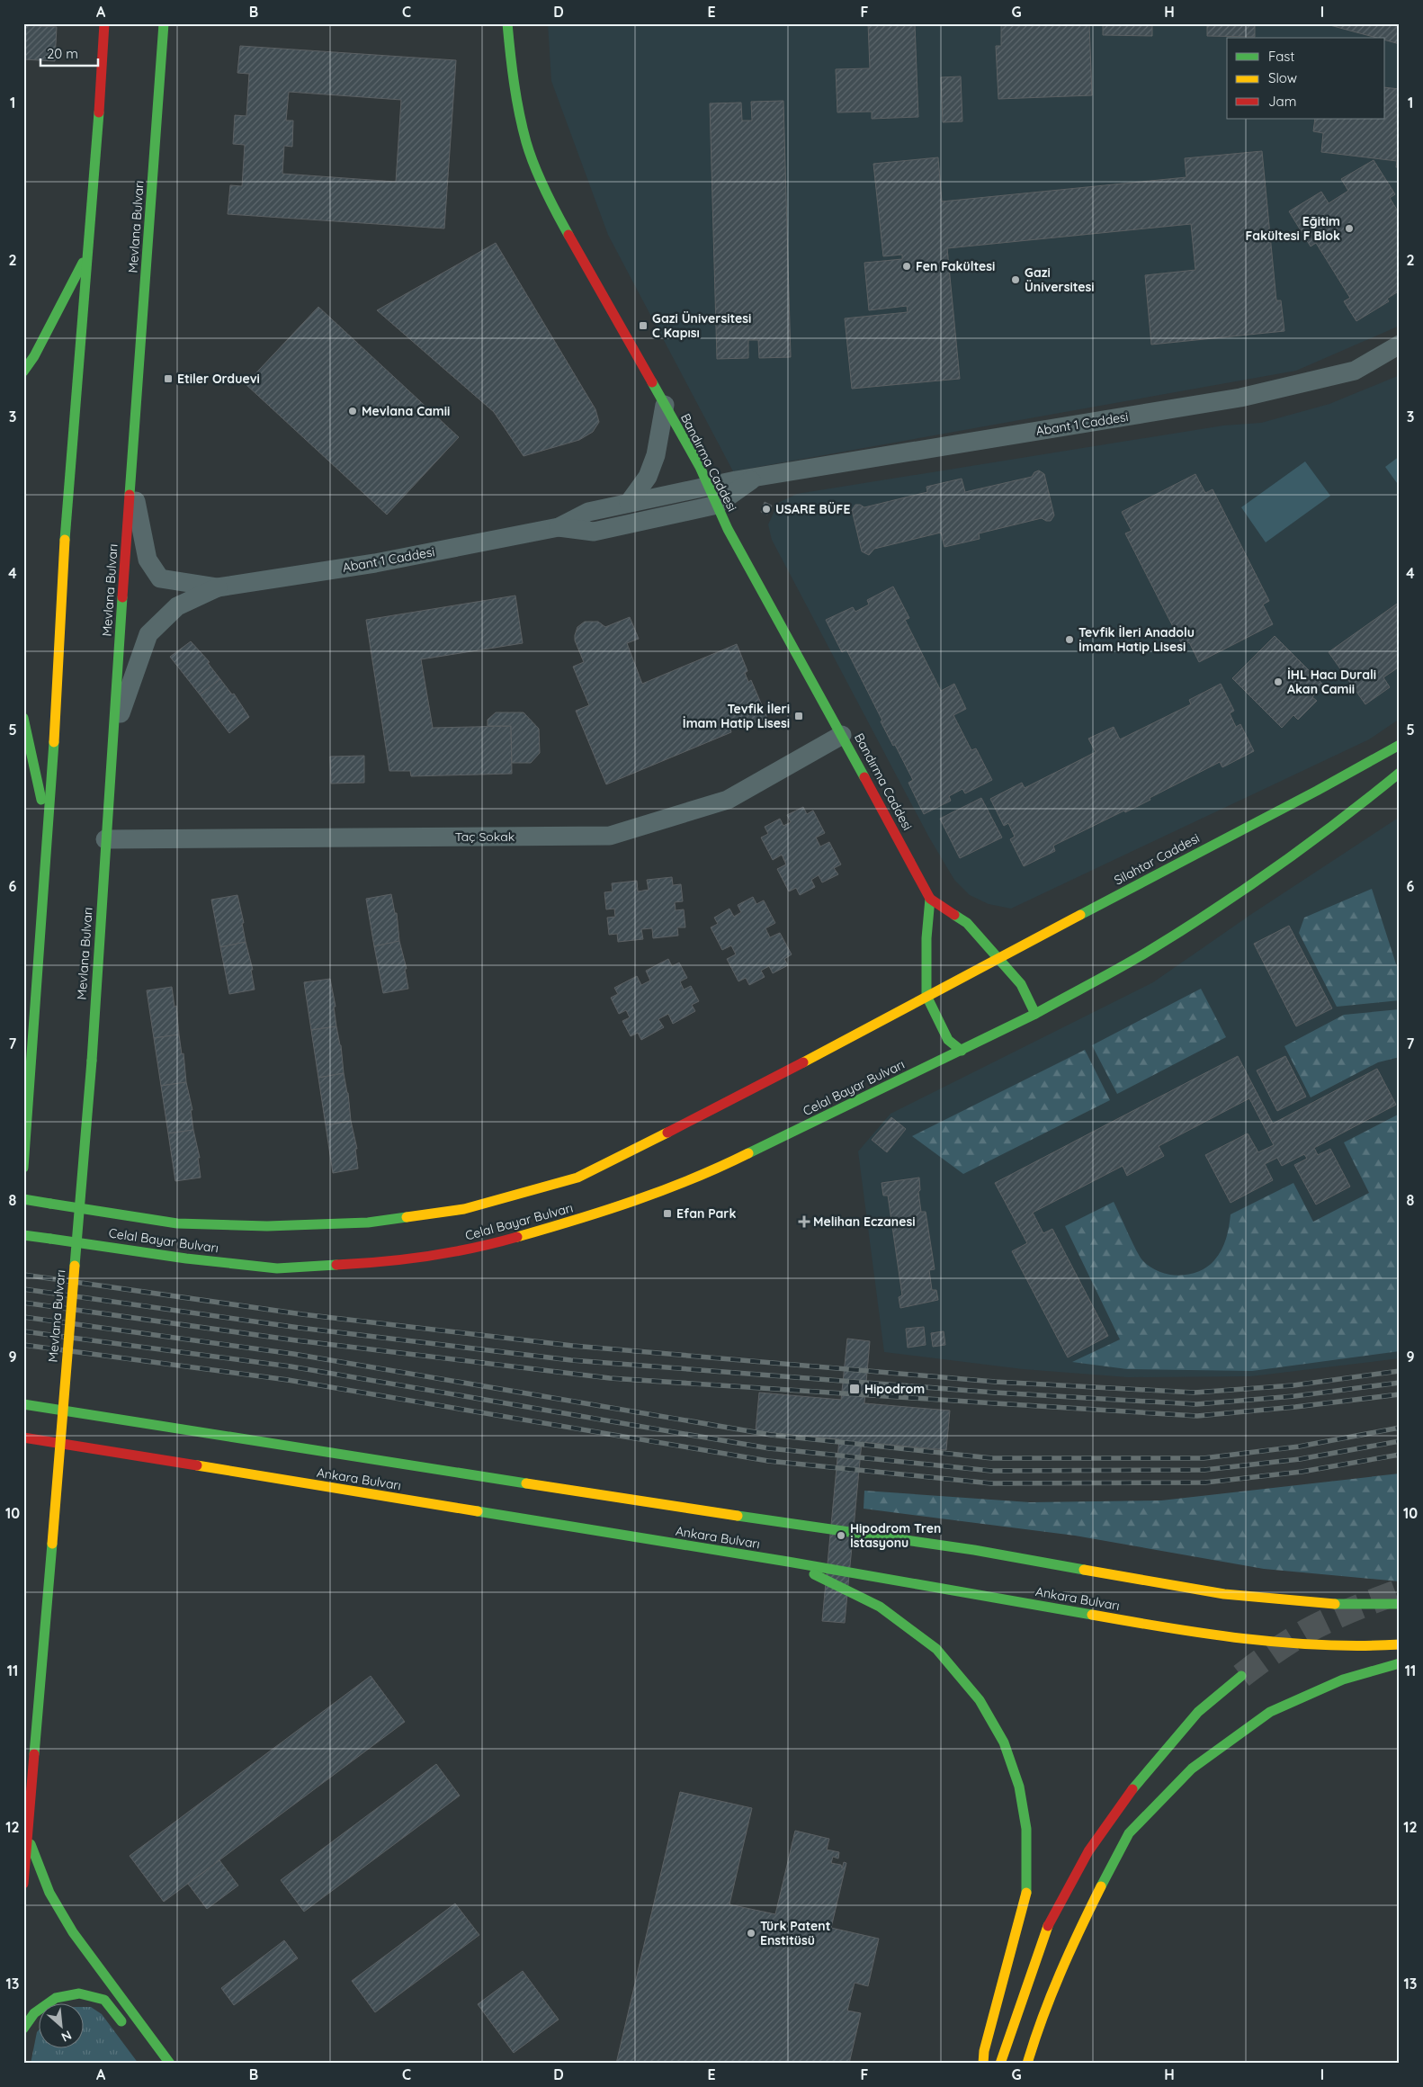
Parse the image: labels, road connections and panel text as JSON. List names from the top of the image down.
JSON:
{
  "streets": {
    "main road": [
      "Mevlana Bulvarı",
      "Bandırma Caddesi",
      "Silahtar Caddesi",
      "Celal Bayar Bulvarı",
      "Ankara Bulvarı"
    ],
    "street": ["Abant 1 Caddesi", "Taç Sokak"]
  },
  "crossings": [
    ["Mevlana Bulvarı", "Abant 1 Caddesi"],
    ["Mevlana Bulvarı", "Taç Sokak"],
    ["Abant 1 Caddesi", "Bandırma Caddesi"],
    ["Bandırma Caddesi", "Taç Sokak"],
    ["Bandırma Caddesi", "Silahtar Caddesi"],
    ["Silahtar Caddesi", "Celal Bayar Bulvarı"]
  ],
  "places": {
    "other": [
      "Eğitim Fakültesi F Blok",
      "Fen Fakültesi",
      "Gazi Üniversitesi",
      "Mevlana Camii",
      "USARE BÜFE",
      "Tevfik İleri Anadolu İmam Hatip Lisesi",
      "İHL Hacı Durali Akan Camii",
      "Hipodrom Tren İstasyonu",
      "Türk Patent Enstitüsü"
    ],
    "transit": [
      "Gazi Üniversitesi C Kapısı",
      "Etiler Orduevi",
      "Tevfik İleri İmam Hatip Lisesi",
      "Efan Park",
      "Hipodrom"
    ],
    "health": ["Melihan Eczanesi"]
  },
  "legend": ["Fast", "Slow", "Jam"],
  "scale_bar": "20 m",
  "north": "bottom right",
  "grid": {
    "columns": [
      "A",
      "B",
      "C",
      "D",
      "E",
      "F",
      "G",
      "H",
      "I"
    ],
    "rows": [
      "1",
      "2",
      "3",
      "4",
      "5",
      "6",
      "7",
      "8",
      "9",
      "10",
      "11",
      "12",
      "13"
    ]
  }
}
